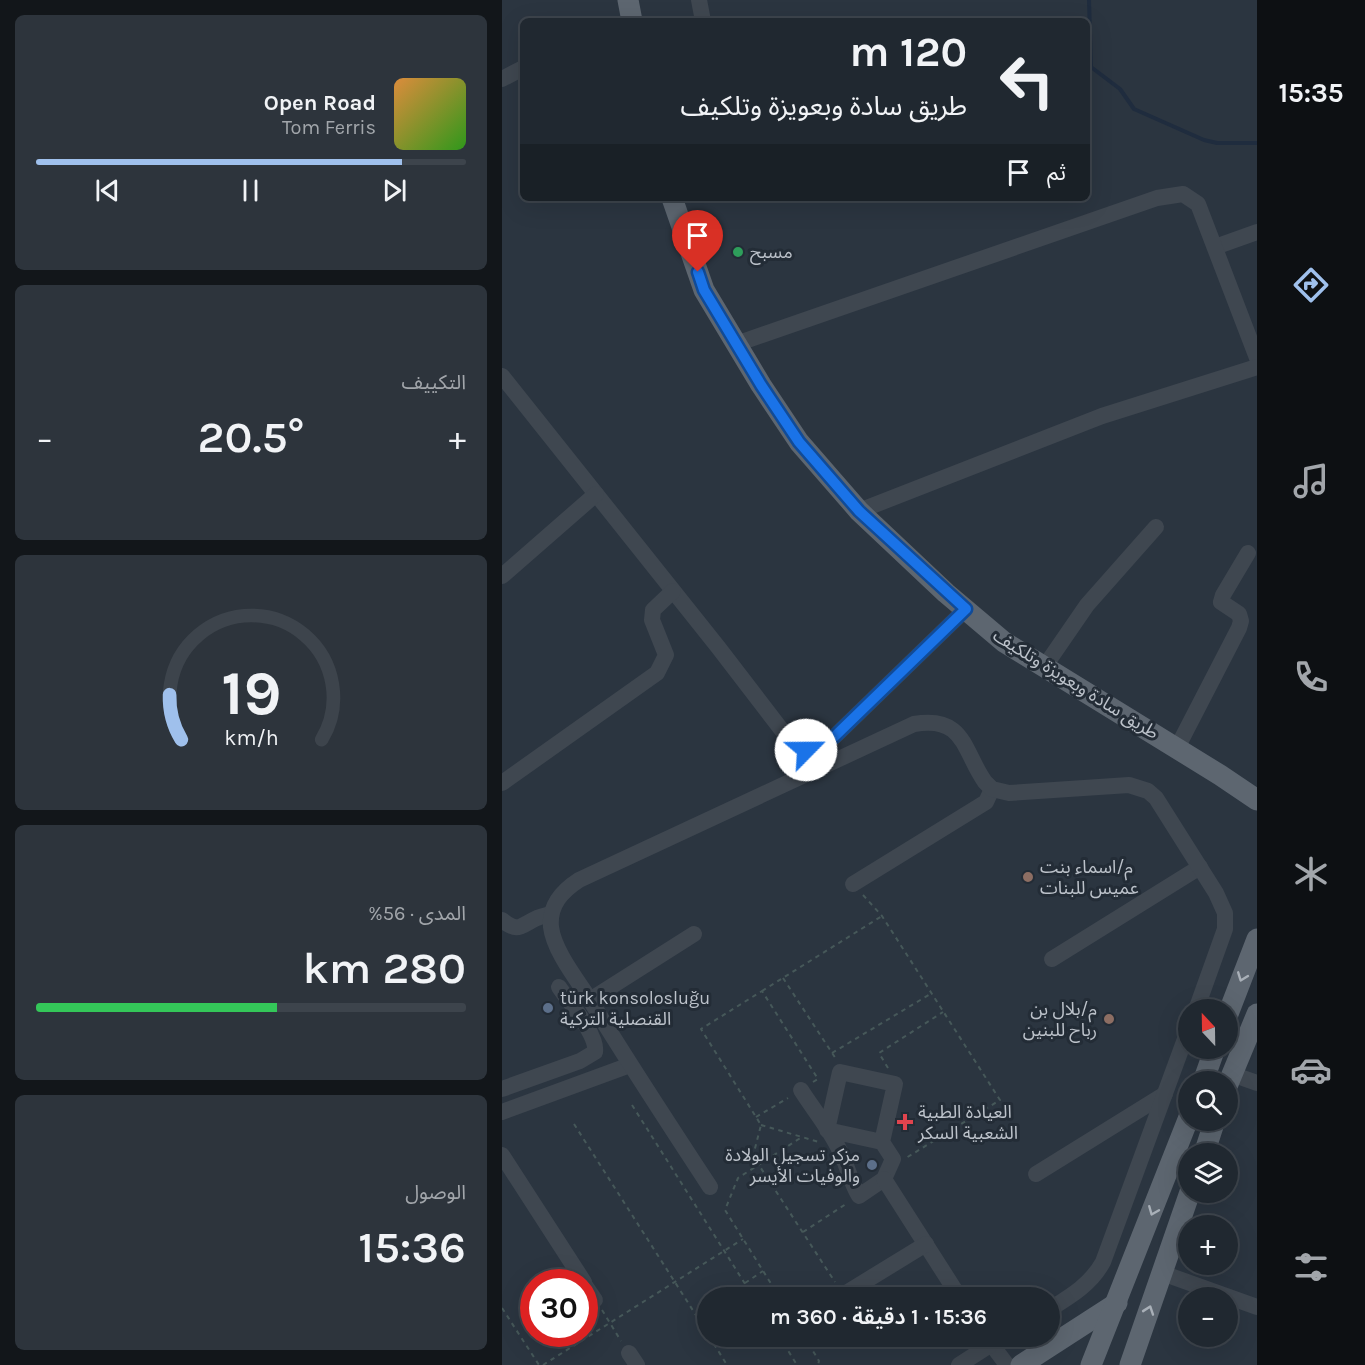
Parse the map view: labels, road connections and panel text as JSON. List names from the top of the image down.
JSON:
{
  "streets": {
    "main road": ["طريق سادة وبعويزة وتلكيف"]
  },
  "places": {
    "other": [
      "مسبح",
      "م/اسماء بنت عميس للبنات",
      "türk konsolosluğu القنصلية التركية",
      "م/بلال بن رباح للبنين",
      "مزكر تسجيل الولادة والوفيات الأيسر"
    ],
    "health": ["العيادة الطبية الشعبية السكر"]
  },
  "north": "top",
  "page": {
    "tabs": "15:35",
    "turn": ["120 m", "طريق سادة وبعويزة وتلكيف"],
    "song": ["Open Road", "Tom Ferris"],
    "then": "ثم",
    "tile": [
      "التكييف",
      ["المدى · 56%", "280 km"],
      ["الوصول", "15:36"]
    ],
    "heat": ["−", "20.5°", "+"],
    "map_buttons": ["+", "−"],
    "limit": "30",
    "trip": "15:36 · 1 دقيقة · 360 m",
    "gauge": ["19", "km/h"]
  }
}
